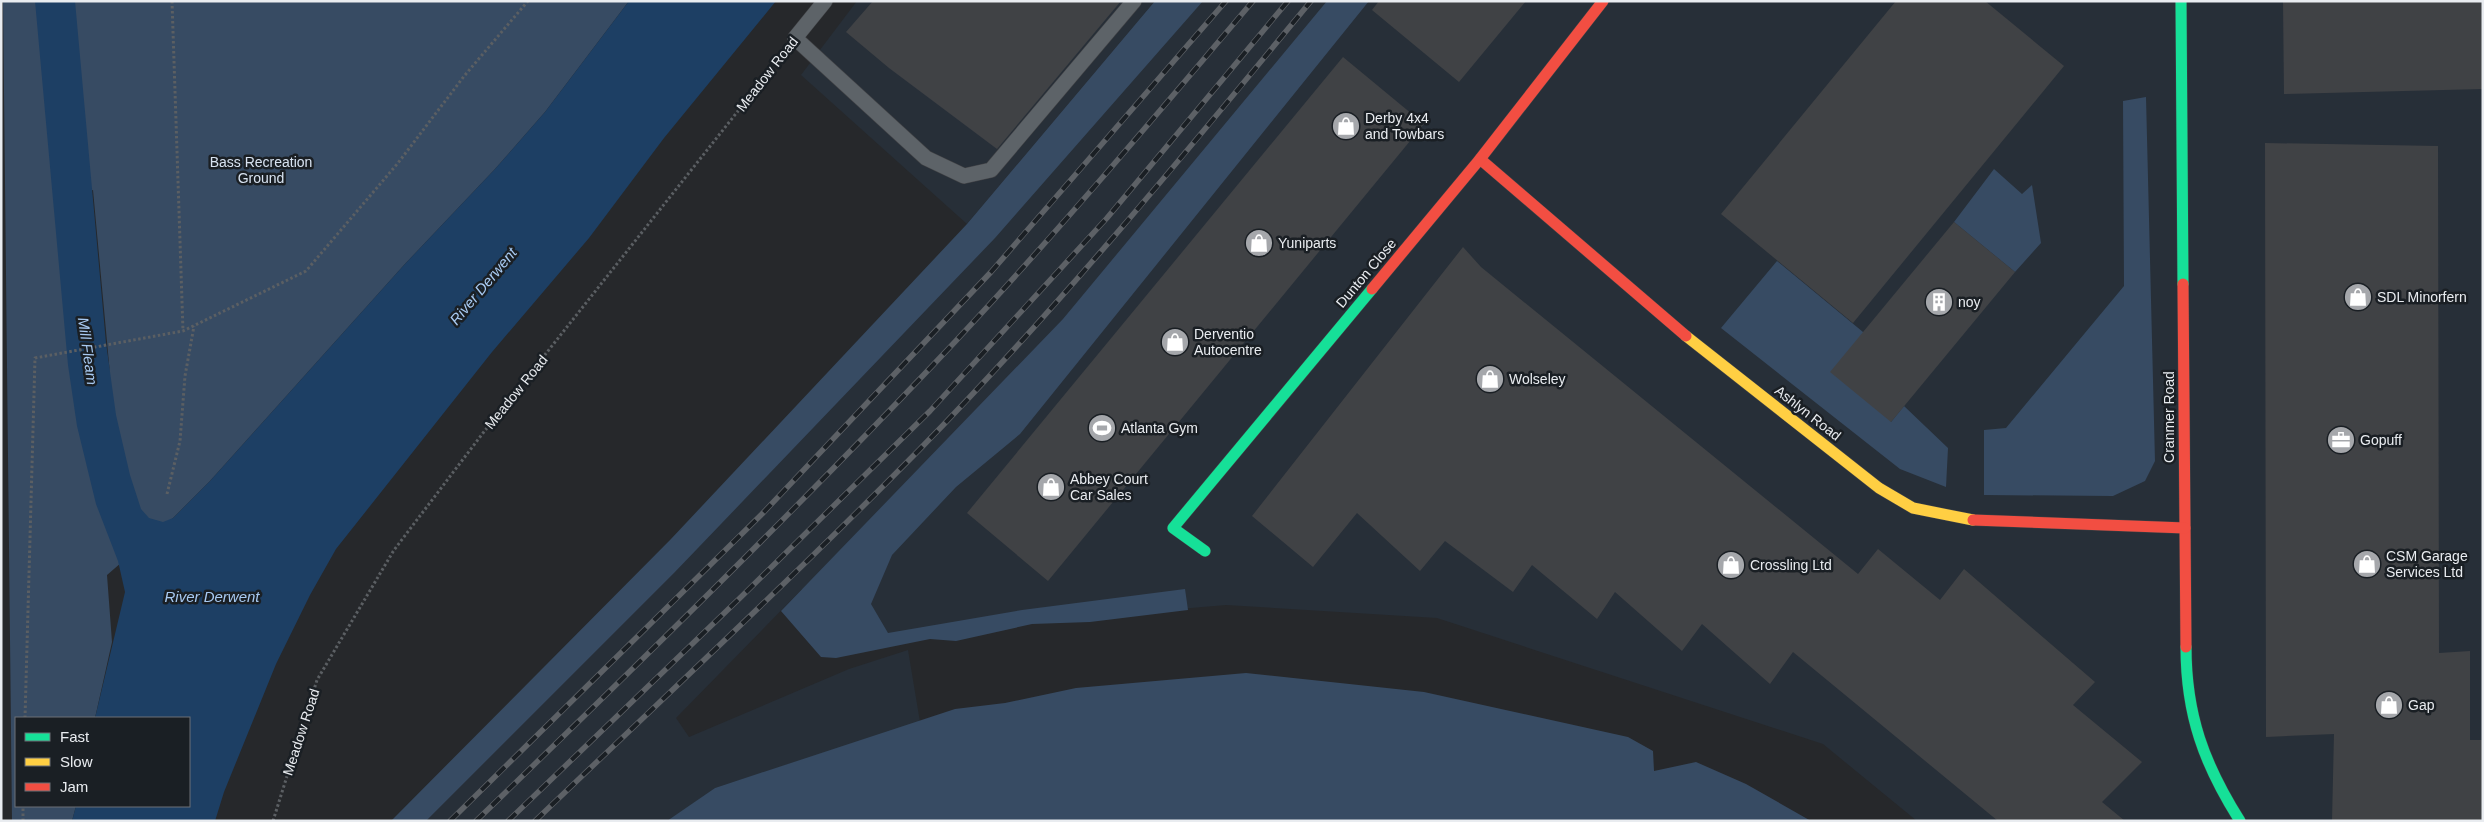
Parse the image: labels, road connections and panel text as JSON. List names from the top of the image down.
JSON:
{
  "streets": {
    "street": ["Dunton Close", "Ashlyn Road", "Cranmer Road"],
    "lane": ["Meadow Road"]
  },
  "crossings": [
    ["Dunton Close", "Ashlyn Road"],
    ["Ashlyn Road", "Cranmer Road"]
  ],
  "water": ["River Derwent", "Mill Fleam"],
  "parks": ["Bass Recreation Ground"],
  "places": {
    "shop": [
      "Derby 4x4 and Towbars",
      "Yuniparts",
      "SDL Minorfern",
      "Derventio Autocentre",
      "Wolseley",
      "Abbey Court Car Sales",
      "CSM Garage Services Ltd",
      "Crossling Ltd",
      "Gap"
    ],
    "building": ["noy"],
    "sports": ["Atlanta Gym"],
    "office": ["Gopuff"]
  },
  "legend": ["Fast", "Slow", "Jam"]
}
